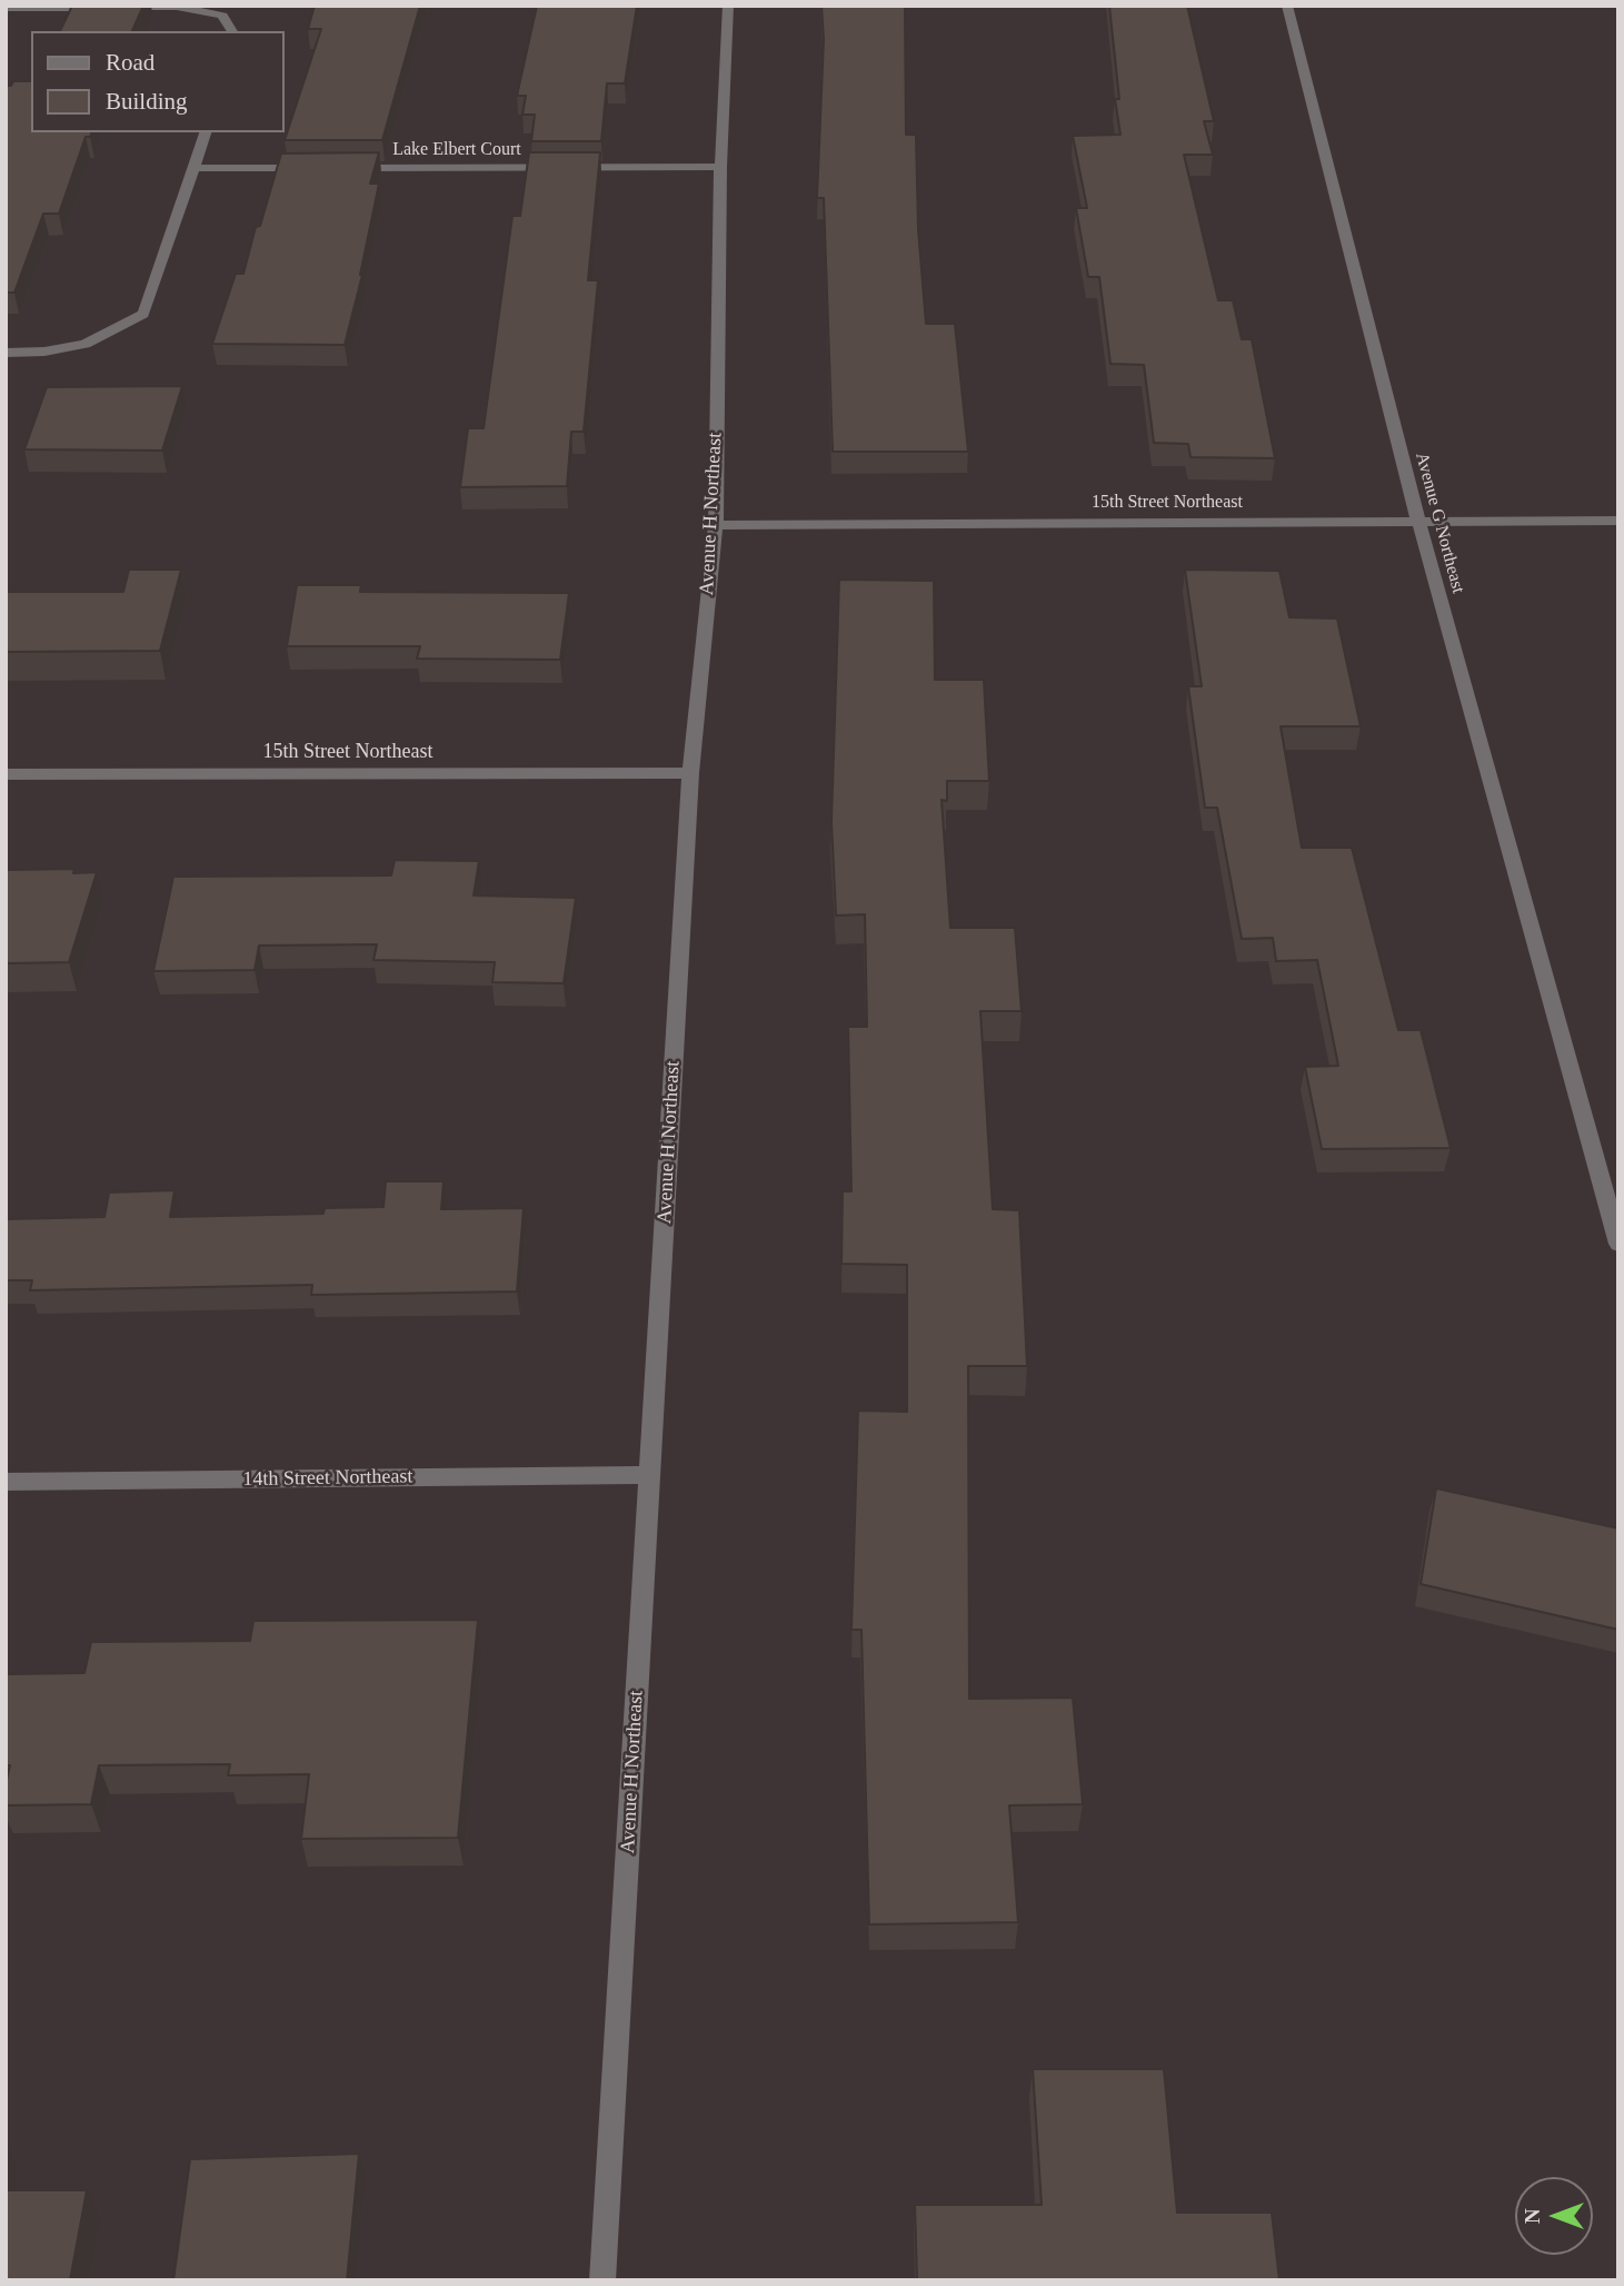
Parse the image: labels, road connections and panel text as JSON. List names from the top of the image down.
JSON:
{
  "streets": {
    "street": [
      "Lake Elbert Court",
      "15th Street Northeast",
      "Avenue H Northeast",
      "Avenue G Northeast",
      "14th Street Northeast"
    ]
  },
  "crossings": [
    ["Lake Elbert Court", "Avenue H Northeast"],
    ["15th Street Northeast", "Avenue H Northeast"],
    ["15th Street Northeast", "Avenue G Northeast"],
    ["Avenue H Northeast", "14th Street Northeast"]
  ],
  "legend": ["Road", "Building"],
  "north": "left"
}
